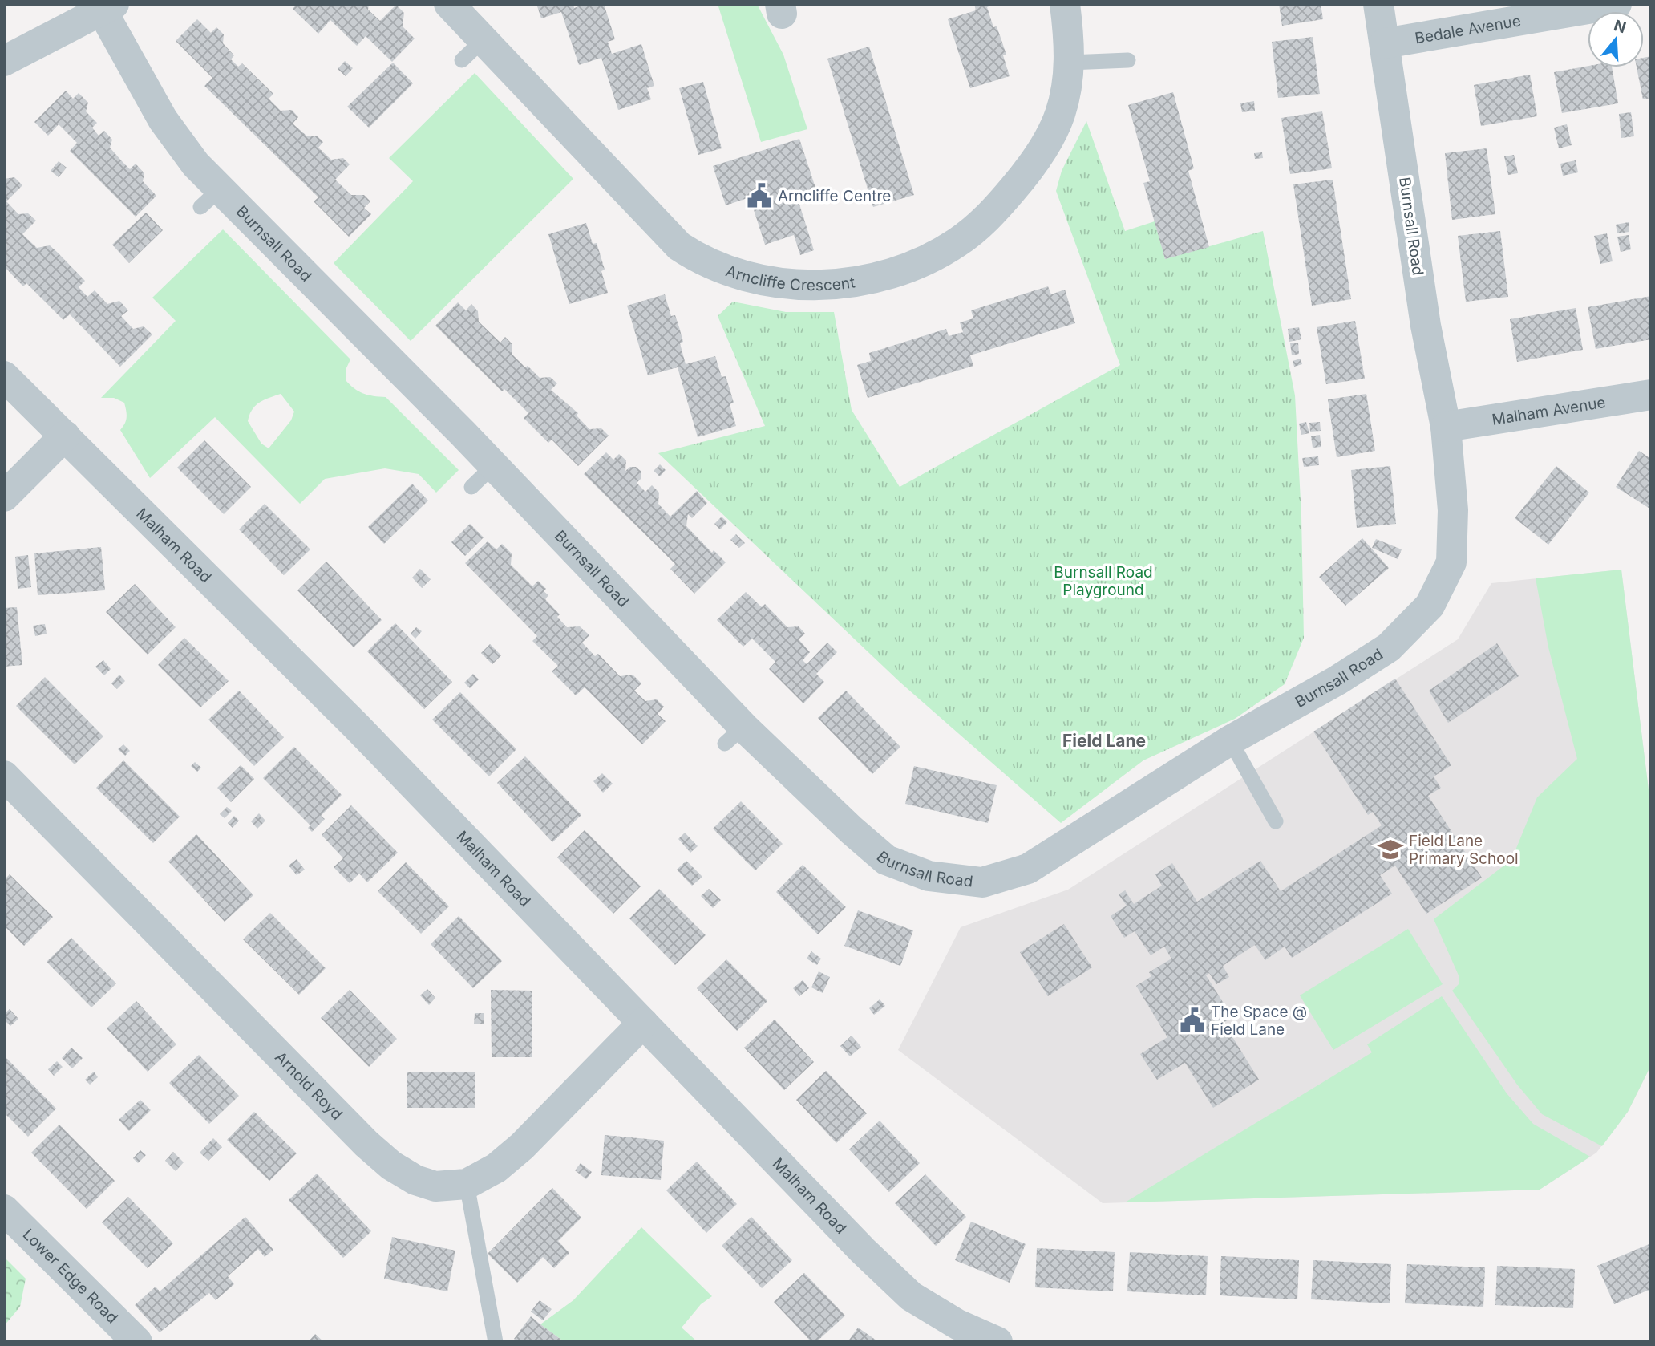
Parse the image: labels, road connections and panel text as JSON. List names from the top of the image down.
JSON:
{
  "streets": {
    "street": [
      "Bedale Avenue",
      "Burnsall Road",
      "Arncliffe Crescent",
      "Malham Avenue",
      "Malham Road",
      "Arnold Royd",
      "Lower Edge Road"
    ]
  },
  "crossings": [
    ["Bedale Avenue", "Burnsall Road"],
    ["Burnsall Road", "Malham Avenue"],
    ["Malham Road", "Arnold Royd"]
  ],
  "districts": ["Field Lane"],
  "parks": ["Burnsall Road Playground"],
  "places": {
    "public building": ["Arncliffe Centre", "The Space @ Field Lane"],
    "school or university": ["Field Lane Primary School"]
  },
  "north": "top"
}
